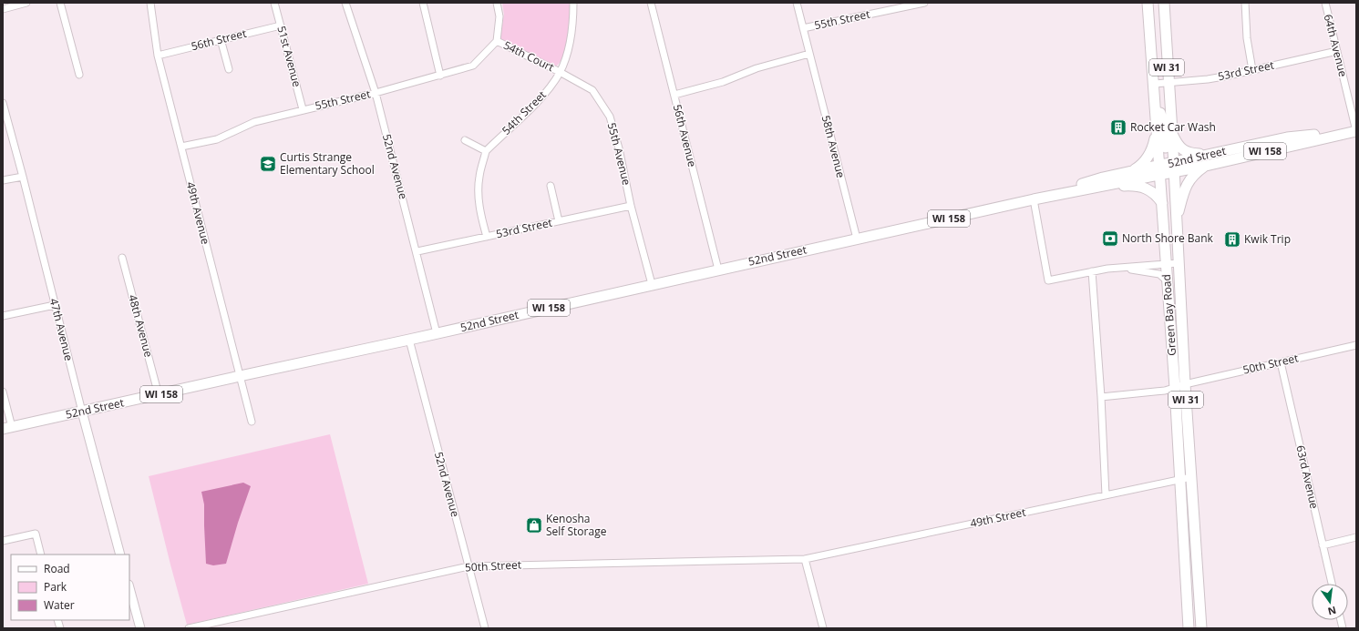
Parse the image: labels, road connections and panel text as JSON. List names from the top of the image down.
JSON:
{
  "streets": {
    "main road": [
      "WI 31",
      "WI 158",
      "52nd Street",
      "Green Bay Road"
    ],
    "street": [
      "55th Street",
      "56th Street",
      "64th Avenue",
      "51st Avenue",
      "54th Court",
      "53rd Street",
      "54th Street",
      "56th Avenue",
      "58th Avenue",
      "55th Avenue",
      "52nd Avenue",
      "49th Avenue",
      "48th Avenue",
      "47th Avenue",
      "50th Street",
      "63rd Avenue",
      "49th Street"
    ]
  },
  "crossings": [
    ["55th Street", "51st Avenue"],
    ["55th Street", "54th Court"],
    ["55th Street", "58th Avenue"],
    ["55th Street", "52nd Avenue"],
    ["55th Street", "49th Avenue"],
    ["56th Street", "51st Avenue"],
    ["56th Street", "49th Avenue"],
    ["64th Avenue", "53rd Street"],
    ["54th Court", "54th Street"],
    ["54th Court", "55th Avenue"],
    ["53rd Street", "55th Avenue"],
    ["53rd Street", "52nd Avenue"],
    ["53rd Street", "Green Bay Road"],
    ["54th Street", "55th Avenue"],
    ["56th Avenue", "52nd Street"],
    ["58th Avenue", "52nd Street"],
    ["55th Avenue", "52nd Street"],
    ["52nd Street", "52nd Avenue"],
    ["52nd Street", "49th Avenue"],
    ["52nd Street", "Green Bay Road"],
    ["52nd Street", "48th Avenue"],
    ["52nd Street", "47th Avenue"],
    ["52nd Avenue", "50th Street"],
    ["Green Bay Road", "50th Street"],
    ["Green Bay Road", "49th Street"],
    ["50th Street", "63rd Avenue"],
    ["50th Street", "49th Street"]
  ],
  "places": {
    "building": ["Rocket Car Wash", "Kwik Trip"],
    "school or university": ["Curtis Strange Elementary School"],
    "bank": ["North Shore Bank"],
    "shop": ["Kenosha Self Storage"]
  },
  "legend": ["Road", "Park", "Water"],
  "north": "bottom"
}
